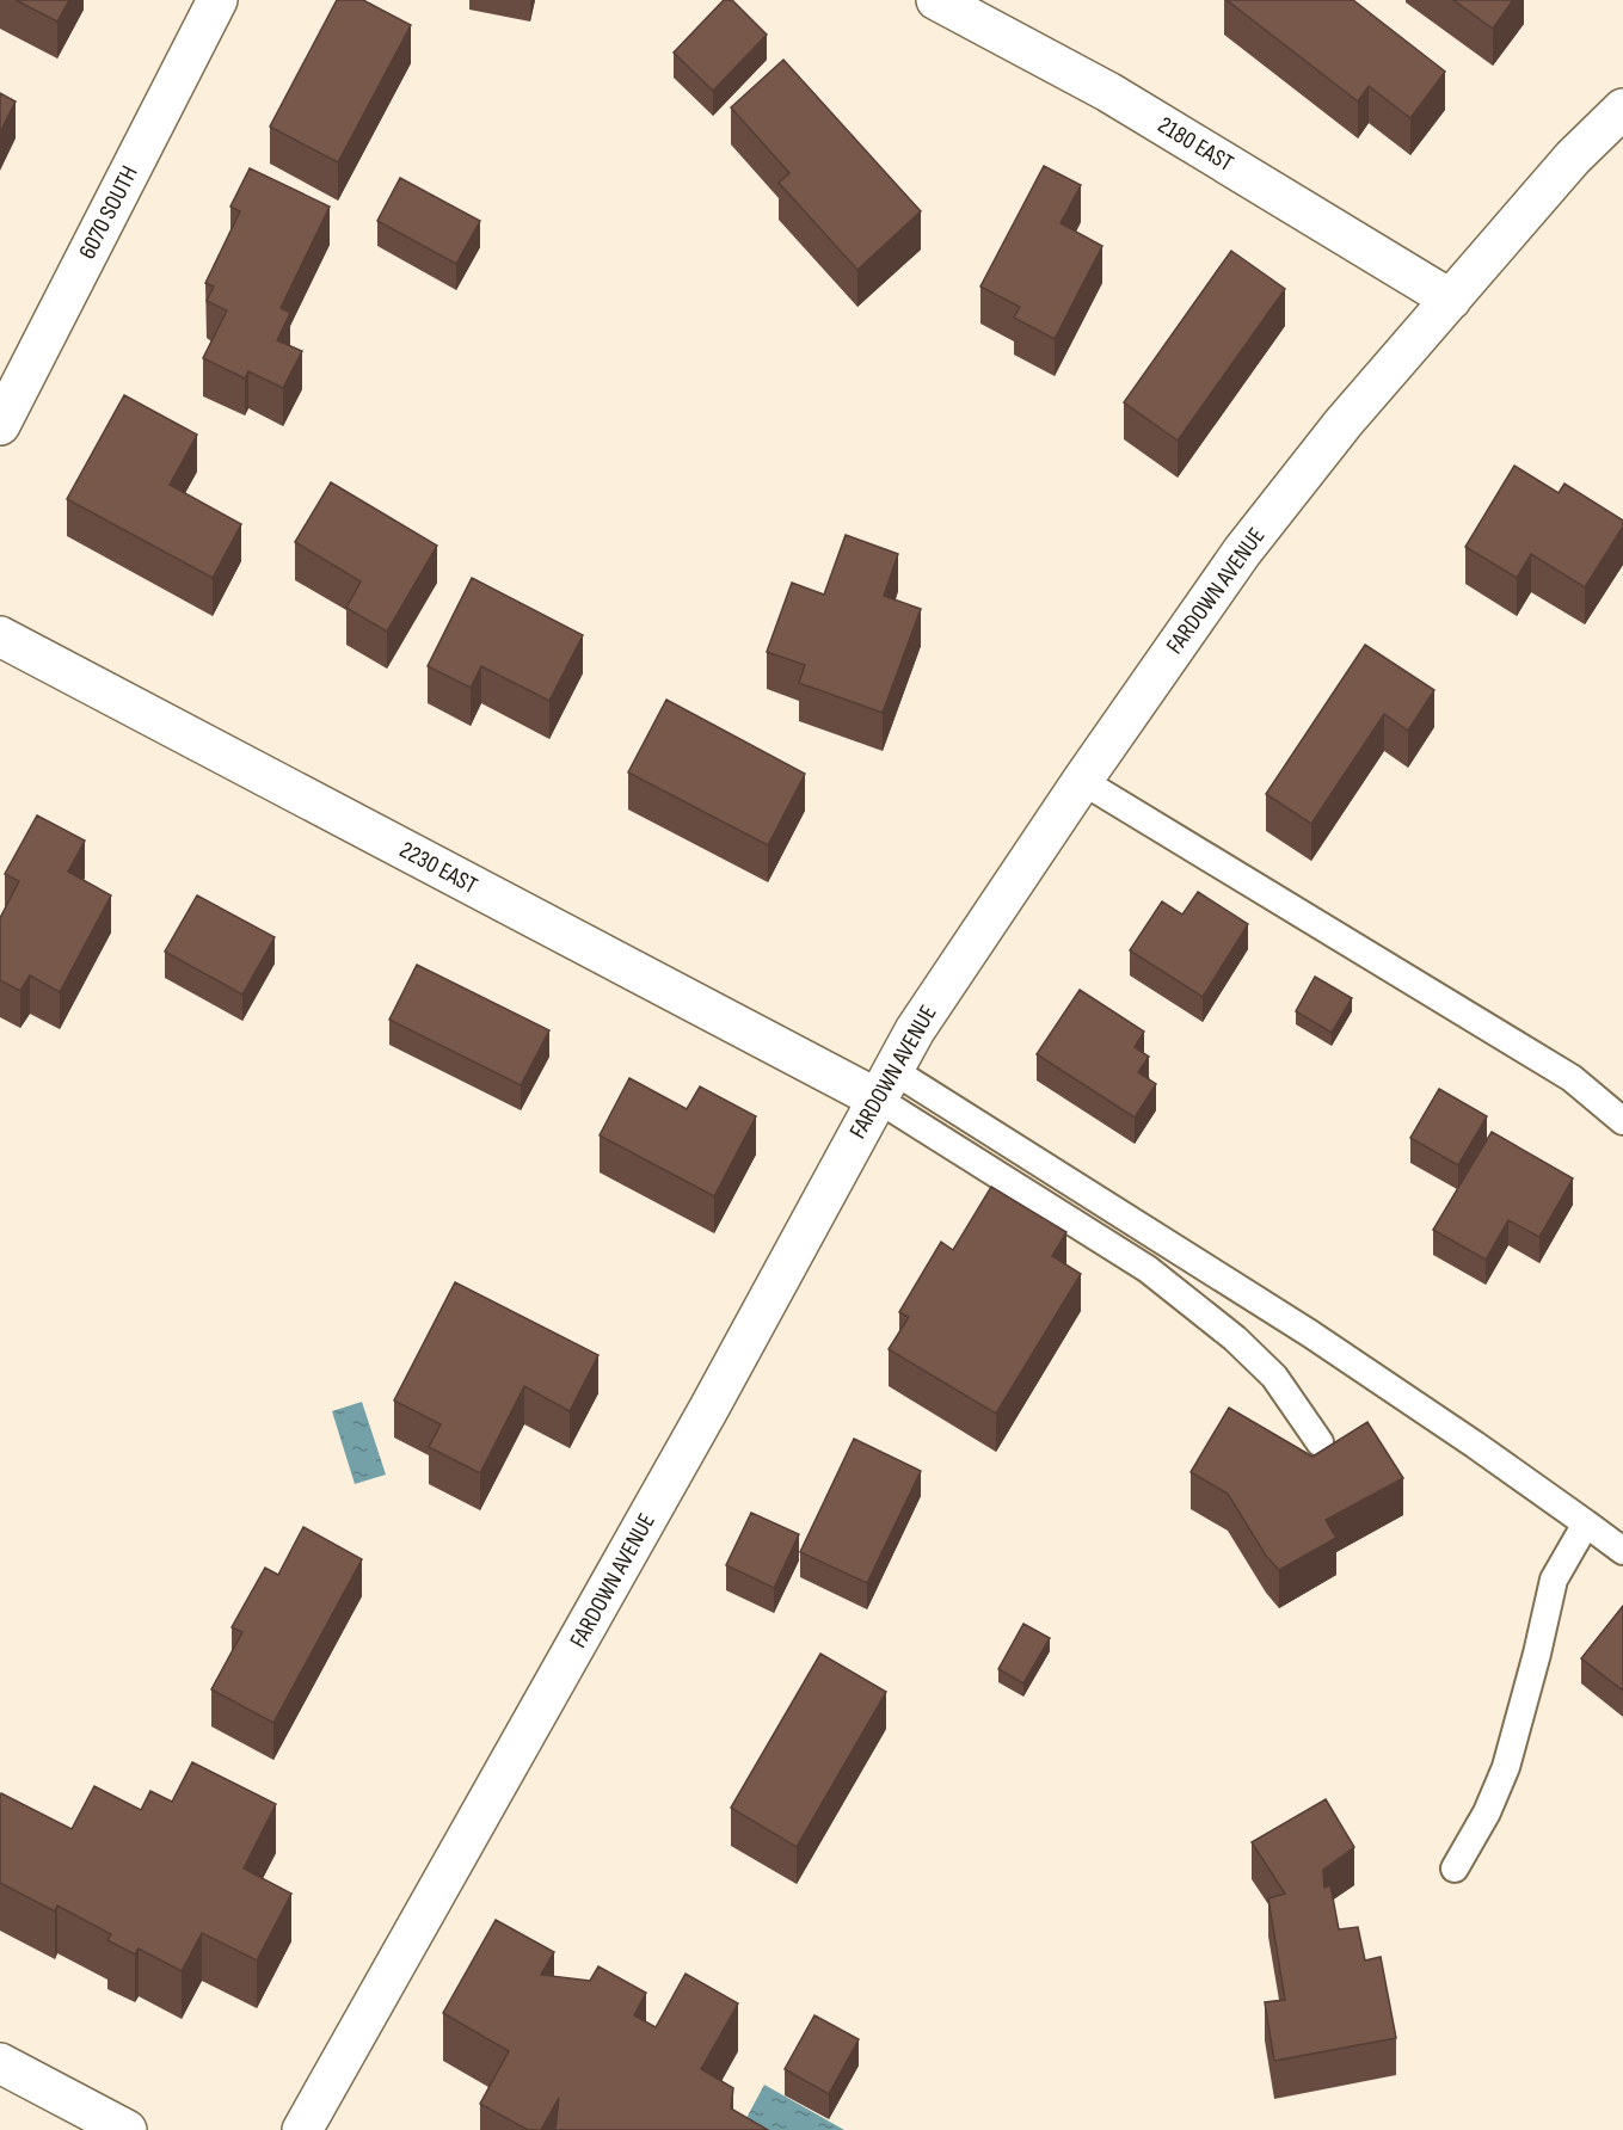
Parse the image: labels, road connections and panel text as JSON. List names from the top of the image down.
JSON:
{
  "streets": {
    "street": [
      "2180 EAST",
      "6070 SOUTH",
      "FARDOWN AVENUE",
      "2230 EAST"
    ]
  },
  "crossings": [
    ["2180 EAST", "FARDOWN AVENUE"],
    ["FARDOWN AVENUE", "2230 EAST"]
  ]
}
